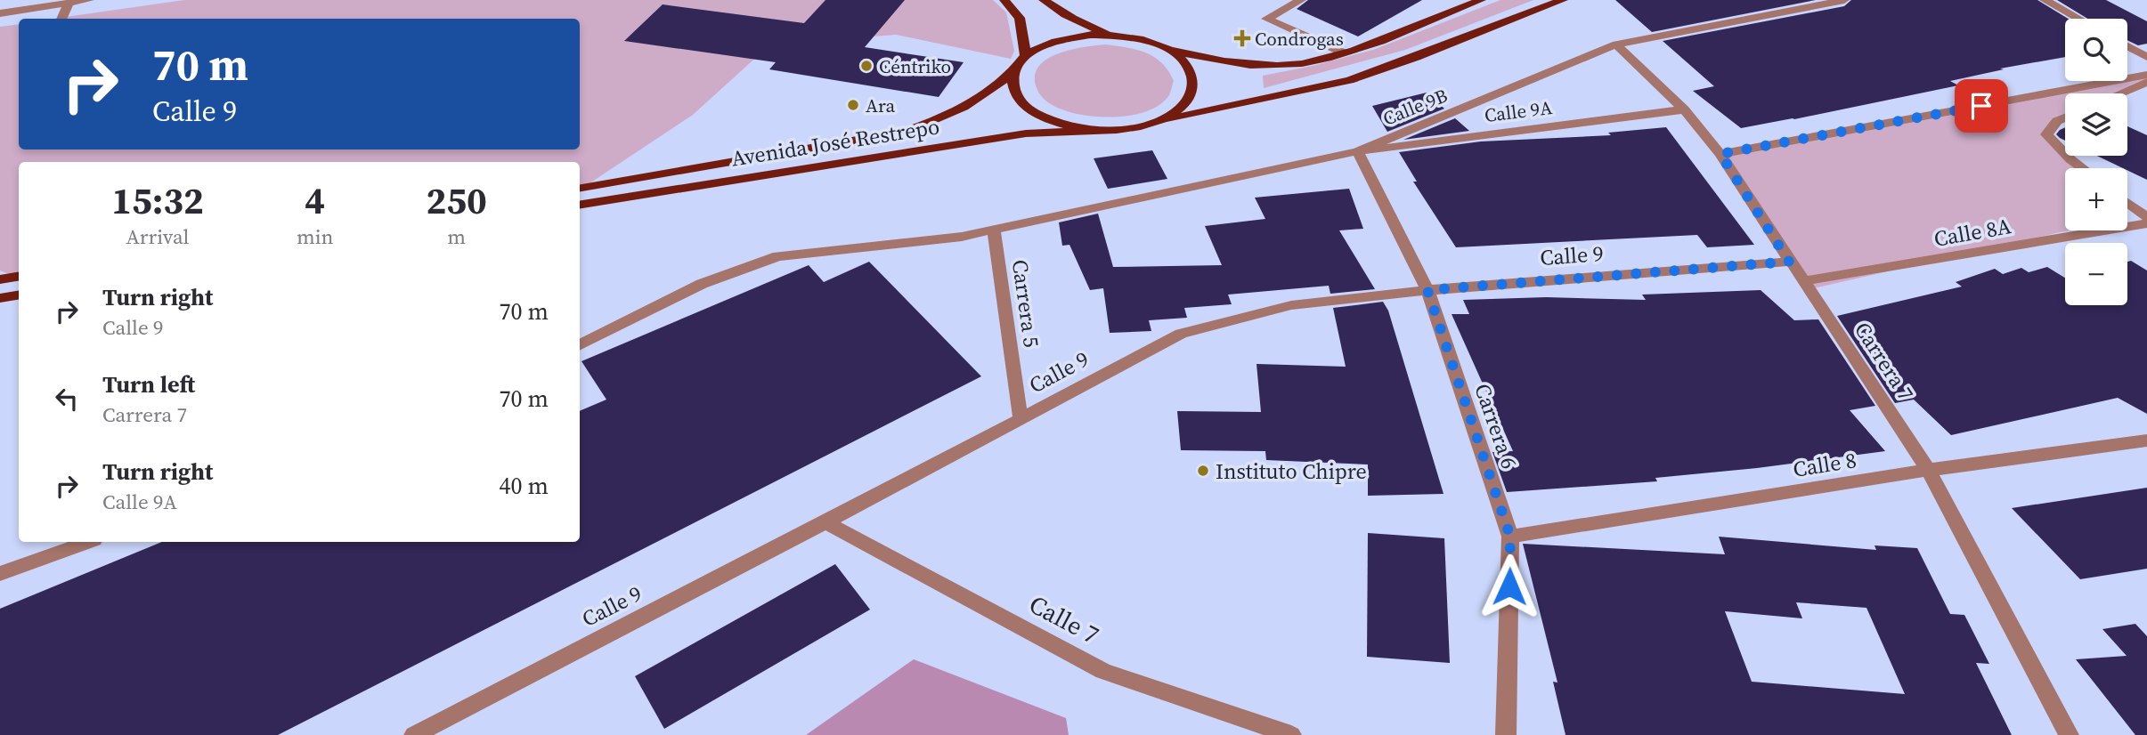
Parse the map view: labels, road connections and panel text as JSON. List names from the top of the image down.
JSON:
{
  "streets": {
    "main road": ["Avenida José Restrepo"],
    "street": [
      "Calle 9B",
      "Calle 9A",
      "Calle 8A",
      "Calle 9",
      "Carrera 5",
      "Carrera 7",
      "Carrera 6",
      "Calle 8",
      "Calle 7"
    ]
  },
  "crossings": [
    ["Calle 9B", "Calle 9A"],
    ["Calle 9B", "Carrera 5"],
    ["Calle 9B", "Carrera 7"],
    ["Calle 9B", "Carrera 6"],
    ["Calle 9A", "Carrera 7"],
    ["Calle 9A", "Carrera 6"],
    ["Calle 8A", "Carrera 7"],
    ["Calle 9", "Carrera 5"],
    ["Calle 9", "Carrera 7"],
    ["Calle 9", "Carrera 6"],
    ["Calle 9", "Calle 7"],
    ["Carrera 7", "Calle 8"],
    ["Carrera 6", "Calle 8"]
  ],
  "places": {
    "health": ["Condrogas"],
    "other": ["Céntriko", "Ara", "Instituto Chipre"]
  },
  "page": {
    "map_buttons": ["+", "−"],
    "turn": ["70 m", "Calle 9"],
    "eta": [
      "15:32",
      "Arrival",
      "4",
      "min",
      "250",
      "m"
    ],
    "list": [
      {
        "name": "Turn right",
        "note": "Calle 9",
        "value": "70 m"
      },
      {
        "name": "Turn left",
        "note": "Carrera 7",
        "value": "70 m"
      },
      {
        "name": "Turn right",
        "note": "Calle 9A",
        "value": "40 m"
      }
    ]
  }
}
